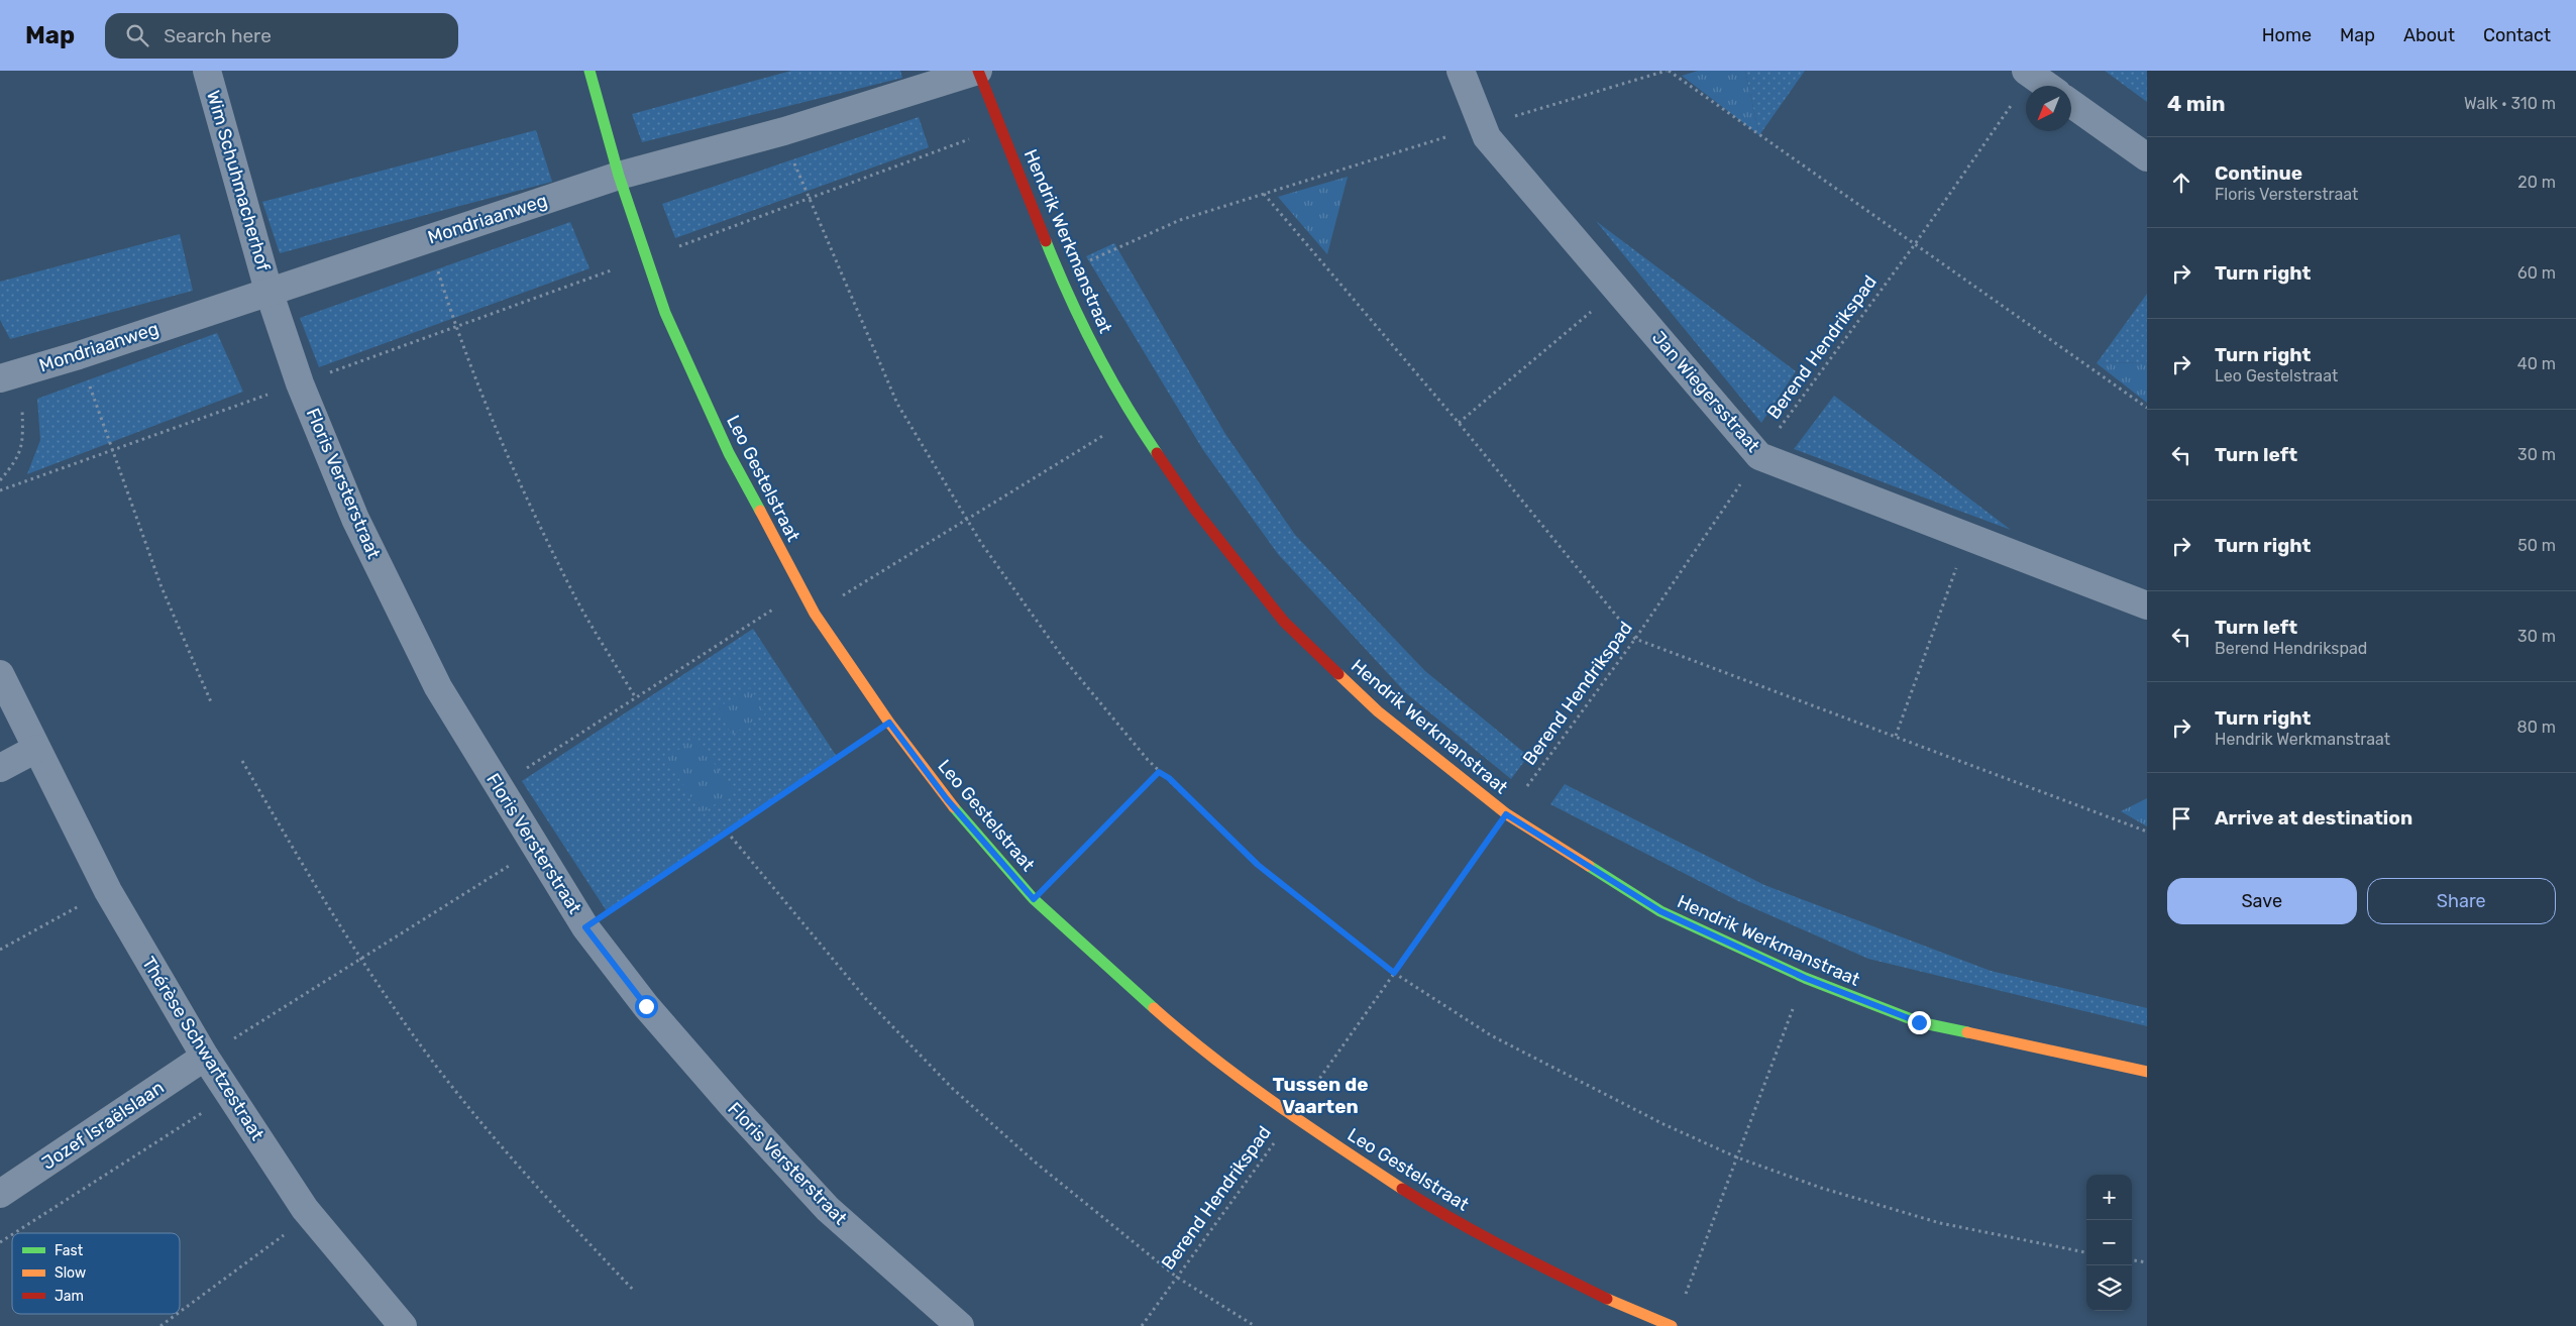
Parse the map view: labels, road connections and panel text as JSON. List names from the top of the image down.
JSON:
{
  "streets": {
    "street": [
      "Wim Schuhmacherhof",
      "Mondriaanweg",
      "Hendrik Werkmanstraat",
      "Jan Wiegersstraat",
      "Leo Gestelstraat",
      "Floris Versterstraat",
      "Thérèse Schwartzestraat",
      "Jozef Israëlslaan"
    ],
    "path": ["Berend Hendrikspad"]
  },
  "crossings": [
    ["Wim Schuhmacherhof", "Mondriaanweg"],
    ["Wim Schuhmacherhof", "Floris Versterstraat"],
    ["Mondriaanweg", "Hendrik Werkmanstraat"],
    ["Mondriaanweg", "Leo Gestelstraat"],
    ["Mondriaanweg", "Floris Versterstraat"],
    ["Hendrik Werkmanstraat", "Berend Hendrikspad"],
    ["Berend Hendrikspad", "Jan Wiegersstraat"],
    ["Berend Hendrikspad", "Leo Gestelstraat"],
    ["Thérèse Schwartzestraat", "Jozef Israëlslaan"]
  ],
  "districts": ["Tussen de Vaarten"],
  "legend": ["Fast", "Slow", "Jam"],
  "north": "bottom left",
  "page": {
    "header": "Map",
    "search": "Search here",
    "nav": [
      "Home",
      "Map",
      "About",
      "Contact"
    ],
    "heading": ["4 min", "Walk · 310 m"],
    "list": [
      ["Continue", "Floris Versterstraat", "20 m"],
      ["Turn right", "60 m"],
      ["Turn right", "Leo Gestelstraat", "40 m"],
      ["Turn left", "30 m"],
      ["Turn right", "50 m"],
      ["Turn left", "Berend Hendrikspad", "30 m"],
      ["Turn right", "Hendrik Werkmanstraat", "80 m"],
      "Arrive at destination"
    ],
    "buttons": ["Save", "Share"],
    "map_buttons": ["+", "−"]
  }
}
